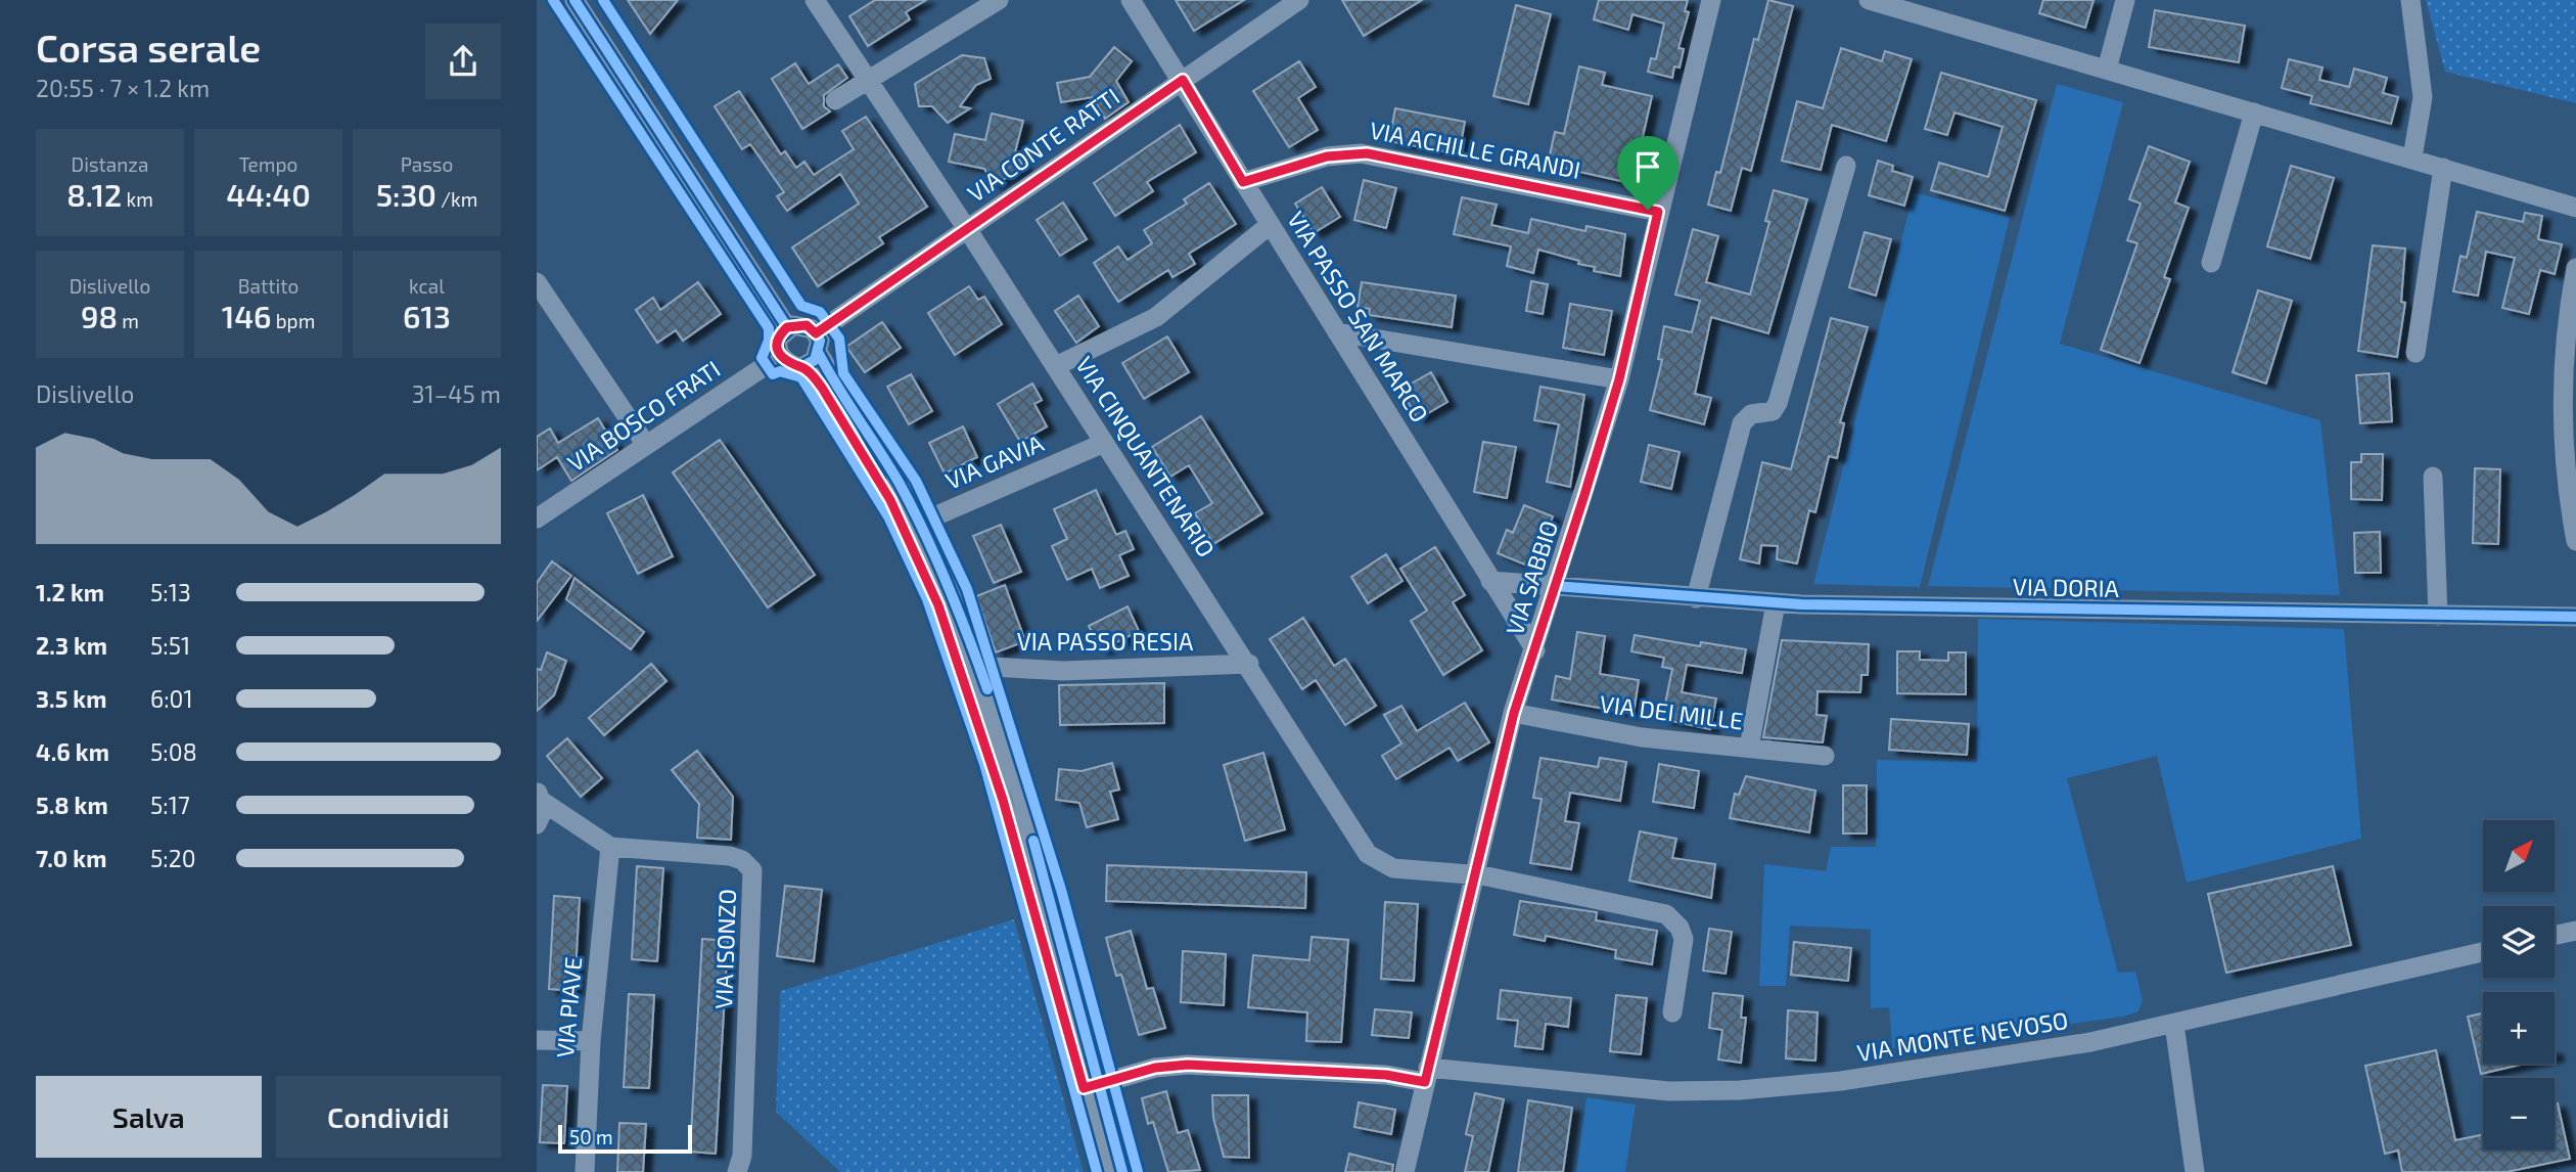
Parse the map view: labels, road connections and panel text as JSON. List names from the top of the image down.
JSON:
{
  "streets": {
    "street": [
      "VIA CONTE RATTI",
      "VIA ACHILLE GRANDI",
      "VIA PASSO SAN MARCO",
      "VIA BOSCO FRATI",
      "VIA CINQUANTENARIO",
      "VIA GAVIA",
      "VIA SABBIO",
      "VIA DORIA",
      "VIA PASSO RESIA",
      "VIA DEI MILLE",
      "VIA ISONZO",
      "VIA PIAVE",
      "VIA MONTE NEVOSO"
    ]
  },
  "crossings": [
    ["VIA CONTE RATTI", "VIA PASSO SAN MARCO"],
    ["VIA CONTE RATTI", "VIA BOSCO FRATI"],
    ["VIA CONTE RATTI", "VIA CINQUANTENARIO"],
    ["VIA ACHILLE GRANDI", "VIA PASSO SAN MARCO"],
    ["VIA ACHILLE GRANDI", "VIA SABBIO"],
    ["VIA PASSO SAN MARCO", "VIA SABBIO"],
    ["VIA CINQUANTENARIO", "VIA GAVIA"],
    ["VIA CINQUANTENARIO", "VIA SABBIO"],
    ["VIA CINQUANTENARIO", "VIA PASSO RESIA"],
    ["VIA SABBIO", "VIA DORIA"],
    ["VIA SABBIO", "VIA DEI MILLE"],
    ["VIA SABBIO", "VIA MONTE NEVOSO"],
    ["VIA ISONZO", "VIA PIAVE"]
  ],
  "scale_bar": "50 m",
  "north": "top right",
  "page": {
    "heading": ["Corsa serale", "20:55 · 7 × 1.2 km"],
    "stats": [
      ["Distanza", "8.12 km"],
      ["Tempo", "44:40"],
      ["Passo", "5:30 /km"],
      ["Dislivello", "98 m"],
      ["Battito", "146 bpm"],
      ["kcal", "613"]
    ],
    "chart": ["Dislivello", "31–45 m"],
    "list": [
      {
        "name": "1.2 km",
        "note": "5:13"
      },
      {
        "name": "2.3 km",
        "note": "5:51"
      },
      {
        "name": "3.5 km",
        "note": "6:01"
      },
      {
        "name": "4.6 km",
        "note": "5:08"
      },
      {
        "name": "5.8 km",
        "note": "5:17"
      },
      {
        "name": "7.0 km",
        "note": "5:20"
      }
    ],
    "map_buttons": ["+", "−"],
    "buttons": ["Salva", "Condividi"],
    "scale": "50 m"
  }
}
